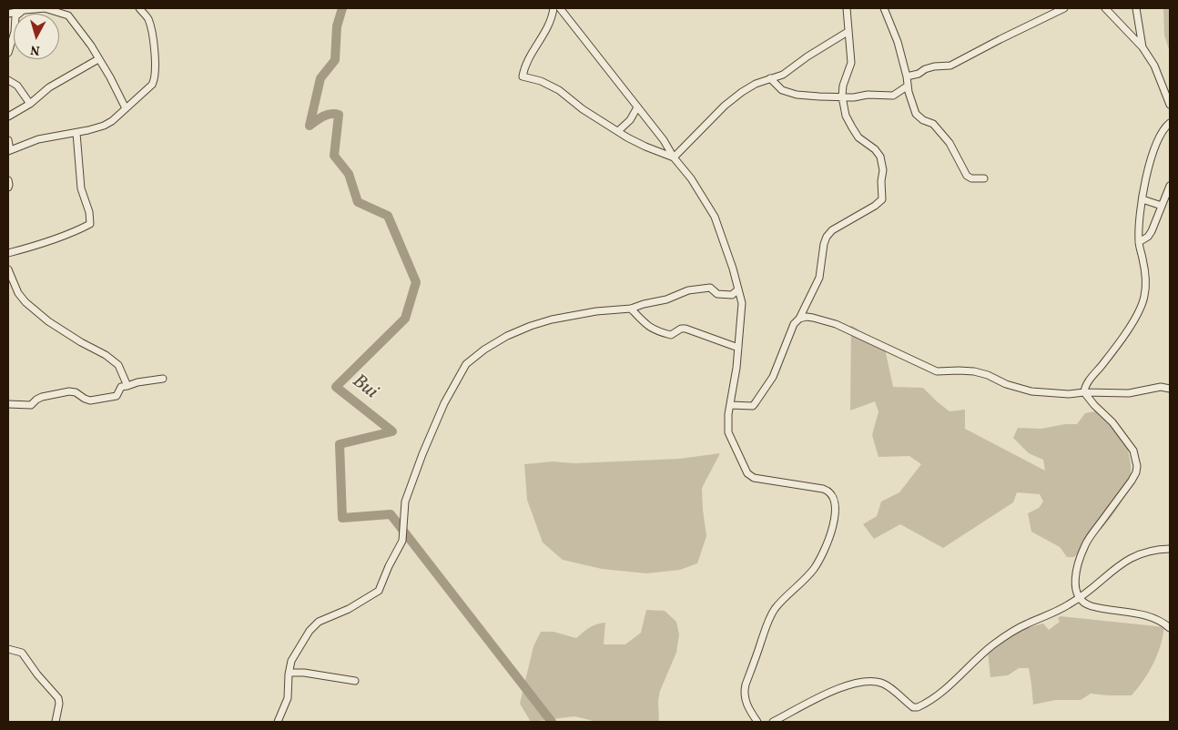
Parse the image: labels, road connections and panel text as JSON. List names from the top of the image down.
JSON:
{
  "water": ["Bui"],
  "north": "bottom"
}
